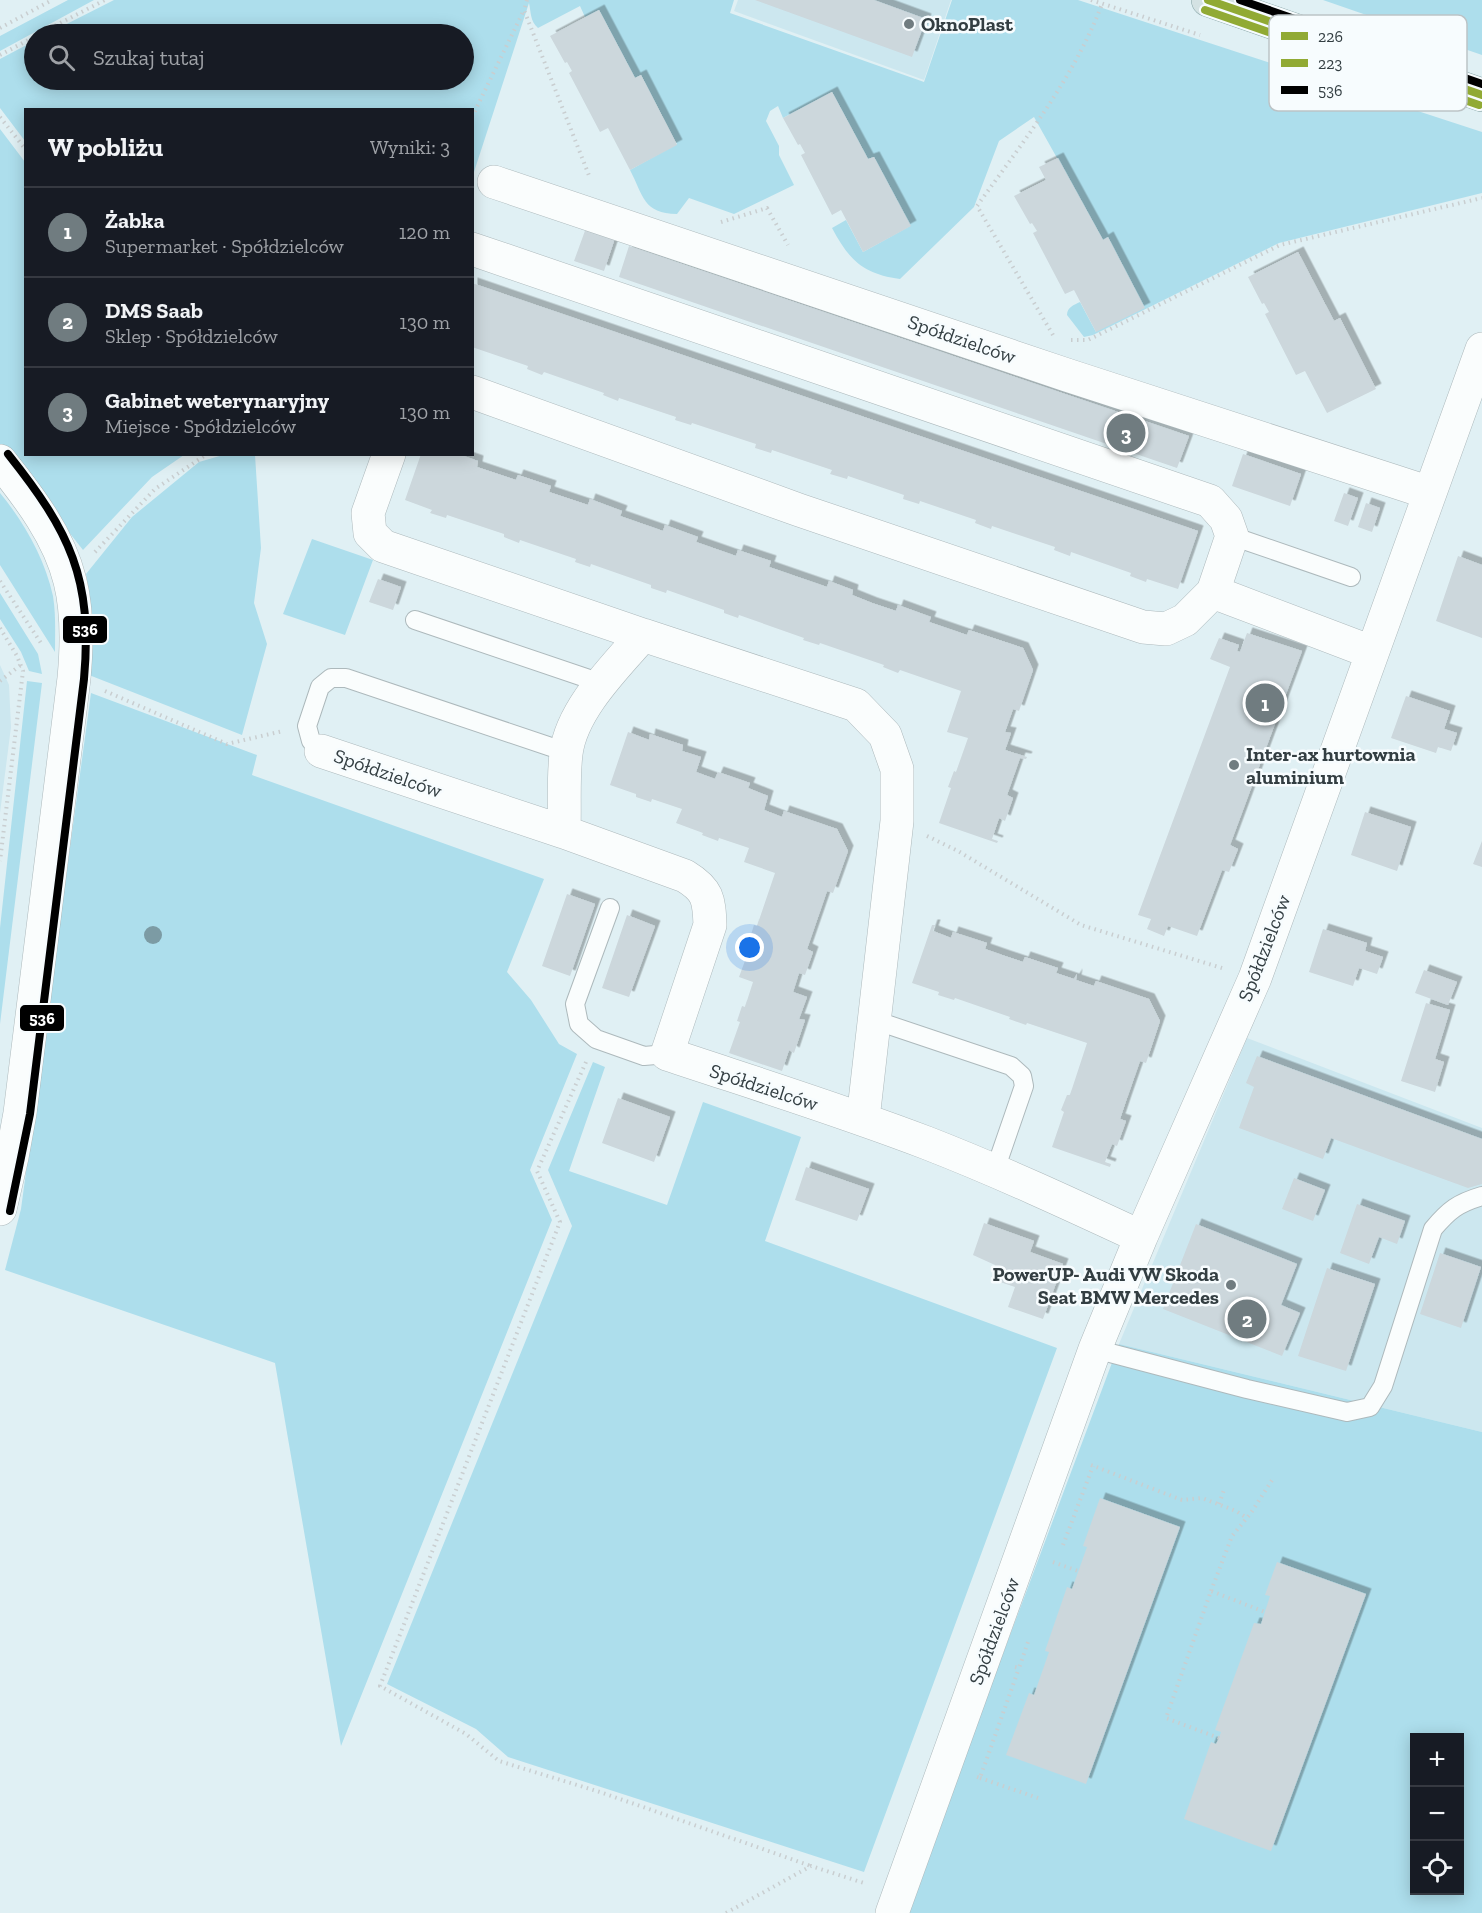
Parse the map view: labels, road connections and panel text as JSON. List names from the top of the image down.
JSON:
{
  "streets": {
    "street": ["Spółdzielców"]
  },
  "places": ["OknoPlast", "Inter-ax hurtownia aluminium", "PowerUP- Audi VW Skoda Seat BMW Mercedes"],
  "lines": ["transit line 226", "transit line 536", "transit line 223"],
  "legend": ["226", "223", "536"],
  "page": {
    "search": "Szukaj tutaj",
    "heading": ["W pobliżu", "Wyniki: 3"],
    "list": [
      {
        "mark": "1",
        "name": "Żabka",
        "note": "Supermarket · Spółdzielców",
        "value": "120 m"
      },
      {
        "mark": "2",
        "name": "DMS Saab",
        "note": "Sklep · Spółdzielców",
        "value": "130 m"
      },
      {
        "mark": "3",
        "name": "Gabinet weterynaryjny",
        "note": "Miejsce · Spółdzielców",
        "value": "130 m"
      }
    ],
    "pins": ["3", "1", "2"],
    "map_buttons": ["+", "−"]
  }
}
